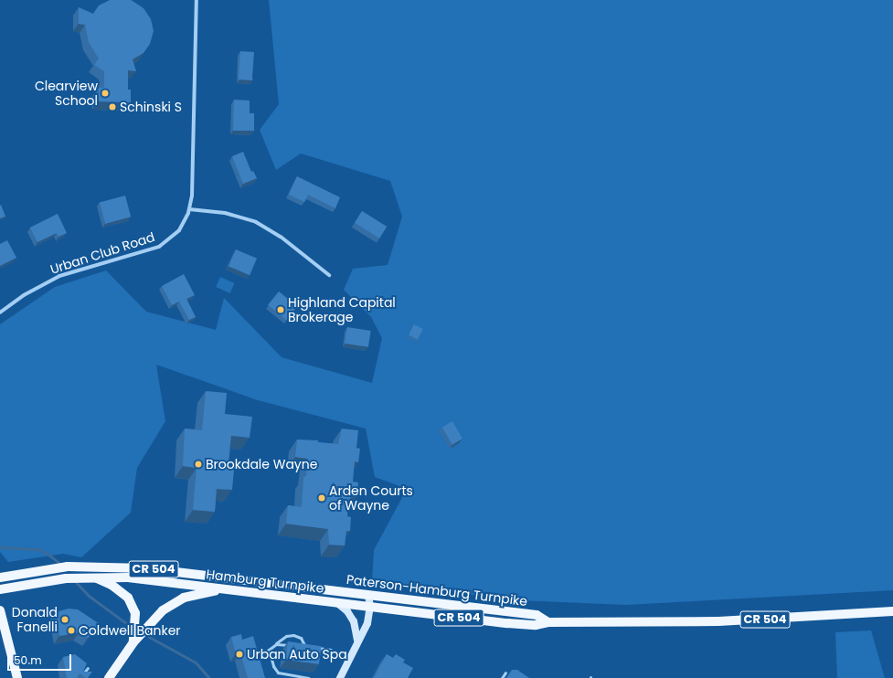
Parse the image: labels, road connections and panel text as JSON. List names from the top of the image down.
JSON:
{
  "streets": {
    "main road": ["CR 504", "Hamburg Turnpike", "Paterson-Hamburg Turnpike"],
    "street": ["Urban Club Road"]
  },
  "crossings": [
    ["Hamburg Turnpike", "Paterson-Hamburg Turnpike"]
  ],
  "places": [
    "Clearview School",
    "Schinski S",
    "Highland Capital Brokerage",
    "Brookdale Wayne",
    "Arden Courts of Wayne",
    "Donald Fanelli",
    "Coldwell Banker",
    "Urban Auto Spa"
  ],
  "scale_bar": "50 m"
}
